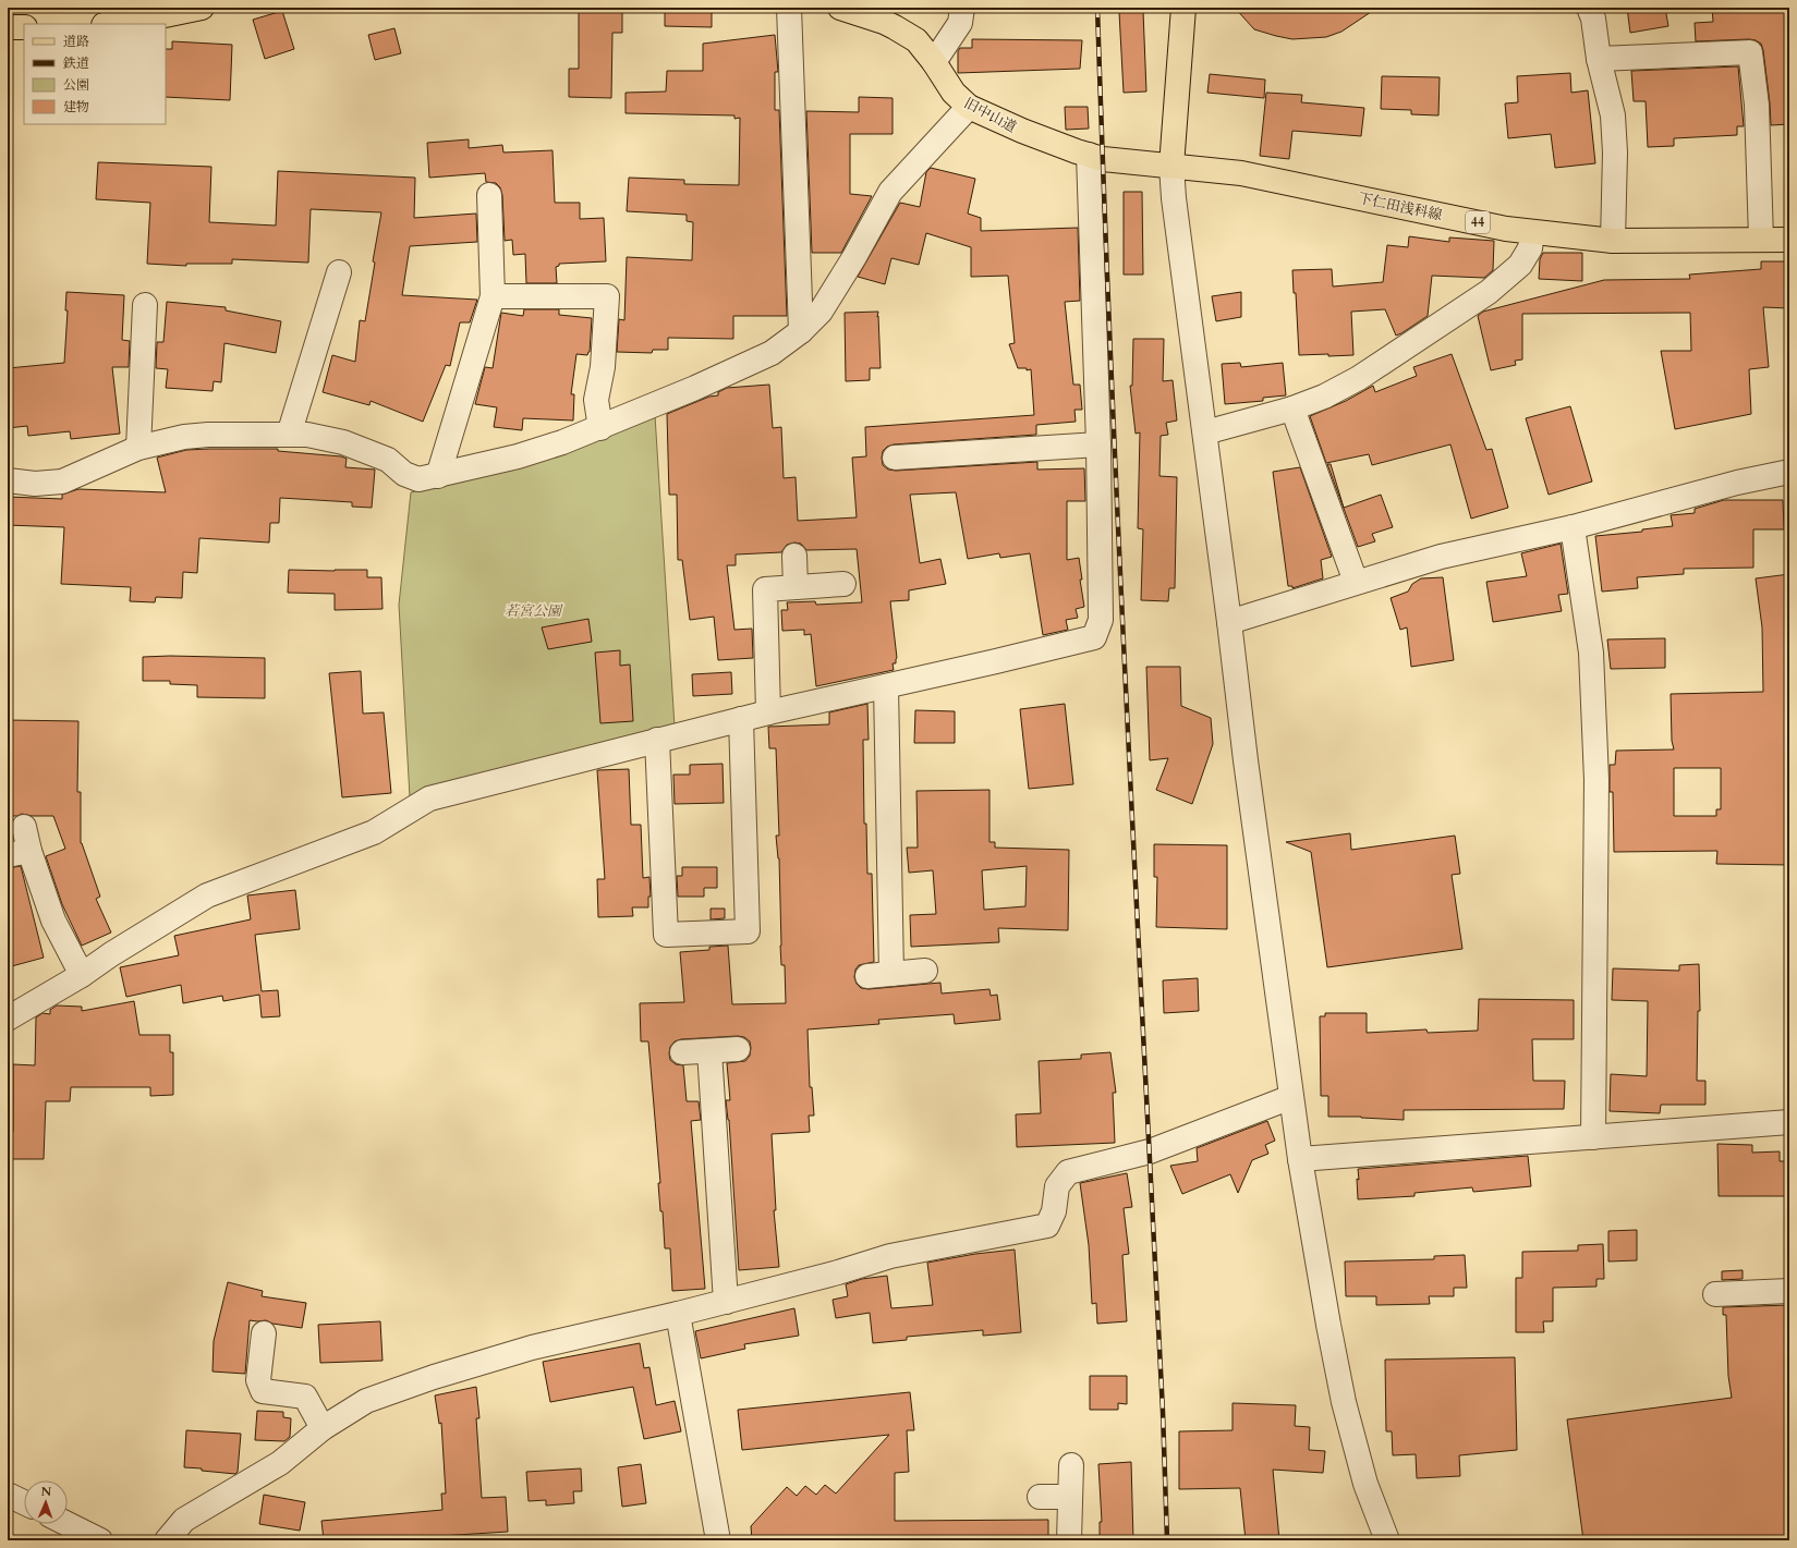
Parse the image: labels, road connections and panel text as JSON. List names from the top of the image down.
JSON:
{
  "streets": {
    "main road": ["旧中山道", "下仁田浅科線", "44"]
  },
  "crossings": [
    ["旧中山道", "下仁田浅科線"]
  ],
  "parks": ["若宮公園"],
  "legend": [
    "道路",
    "鉄道",
    "公園",
    "建物"
  ],
  "north": "top"
}
